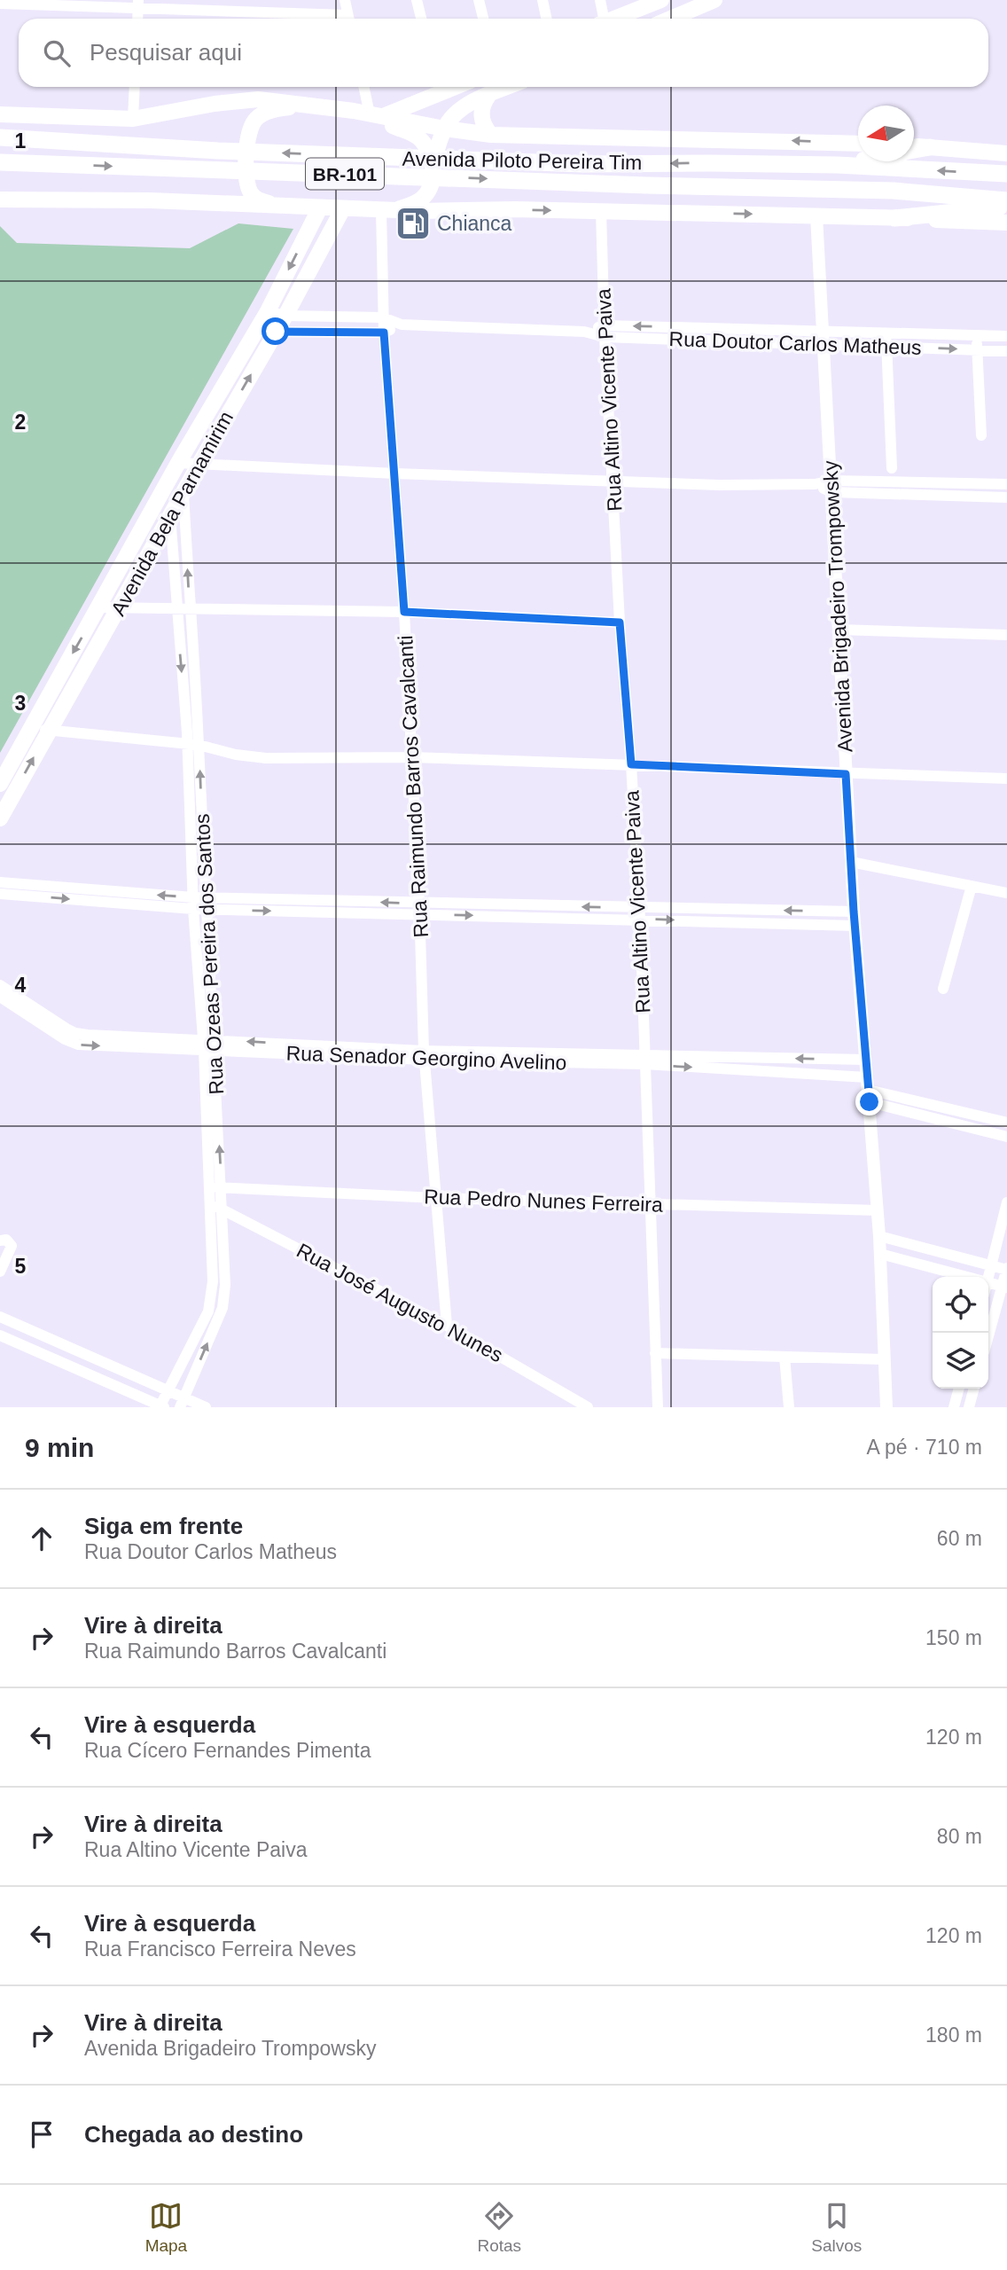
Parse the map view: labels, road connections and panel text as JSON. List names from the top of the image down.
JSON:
{
  "streets": {
    "highway": ["Avenida Piloto Pereira Tim", "BR-101"],
    "main road": ["Avenida Bela Parnamirim"],
    "street": [
      "Rua Doutor Carlos Matheus",
      "Rua Altino Vicente Paiva",
      "Avenida Brigadeiro Trompowsky",
      "Rua Raimundo Barros Cavalcanti",
      "Rua Ozeas Pereira dos Santos",
      "Rua Senador Georgino Avelino",
      "Rua Pedro Nunes Ferreira",
      "Rua José Augusto Nunes"
    ]
  },
  "crossings": [
    ["Rua Doutor Carlos Matheus", "Rua Altino Vicente Paiva"],
    ["Rua Doutor Carlos Matheus", "Avenida Bela Parnamirim"],
    ["Rua Doutor Carlos Matheus", "Avenida Brigadeiro Trompowsky"],
    ["Rua Doutor Carlos Matheus", "Rua Raimundo Barros Cavalcanti"],
    ["Rua Altino Vicente Paiva", "Rua Senador Georgino Avelino"],
    ["Rua Altino Vicente Paiva", "Rua Pedro Nunes Ferreira"],
    ["Avenida Bela Parnamirim", "Rua Ozeas Pereira dos Santos"],
    ["Avenida Brigadeiro Trompowsky", "Rua Senador Georgino Avelino"],
    ["Avenida Brigadeiro Trompowsky", "Rua Pedro Nunes Ferreira"],
    ["Rua Raimundo Barros Cavalcanti", "Rua Senador Georgino Avelino"],
    ["Rua Raimundo Barros Cavalcanti", "Rua Pedro Nunes Ferreira"],
    ["Rua Raimundo Barros Cavalcanti", "Rua José Augusto Nunes"],
    ["Rua Ozeas Pereira dos Santos", "Rua Senador Georgino Avelino"],
    ["Rua Ozeas Pereira dos Santos", "Rua Pedro Nunes Ferreira"],
    ["Rua Ozeas Pereira dos Santos", "Rua José Augusto Nunes"]
  ],
  "places": {
    "fuel station": ["Chianca"]
  },
  "north": "left",
  "page": {
    "search": "Pesquisar aqui",
    "heading": ["9 min", "A pé · 710 m"],
    "list": [
      ["Siga em frente", "Rua Doutor Carlos Matheus", "60 m"],
      ["Vire à direita", "Rua Raimundo Barros Cavalcanti", "150 m"],
      ["Vire à esquerda", "Rua Cícero Fernandes Pimenta", "120 m"],
      ["Vire à direita", "Rua Altino Vicente Paiva", "80 m"],
      ["Vire à esquerda", "Rua Francisco Ferreira Neves", "120 m"],
      ["Vire à direita", "Avenida Brigadeiro Trompowsky", "180 m"],
      "Chegada ao destino"
    ],
    "nav": ["Mapa", "Rotas", "Salvos"]
  },
  "grid": {
    "rows": [
      "1",
      "2",
      "3",
      "4",
      "5"
    ]
  }
}
